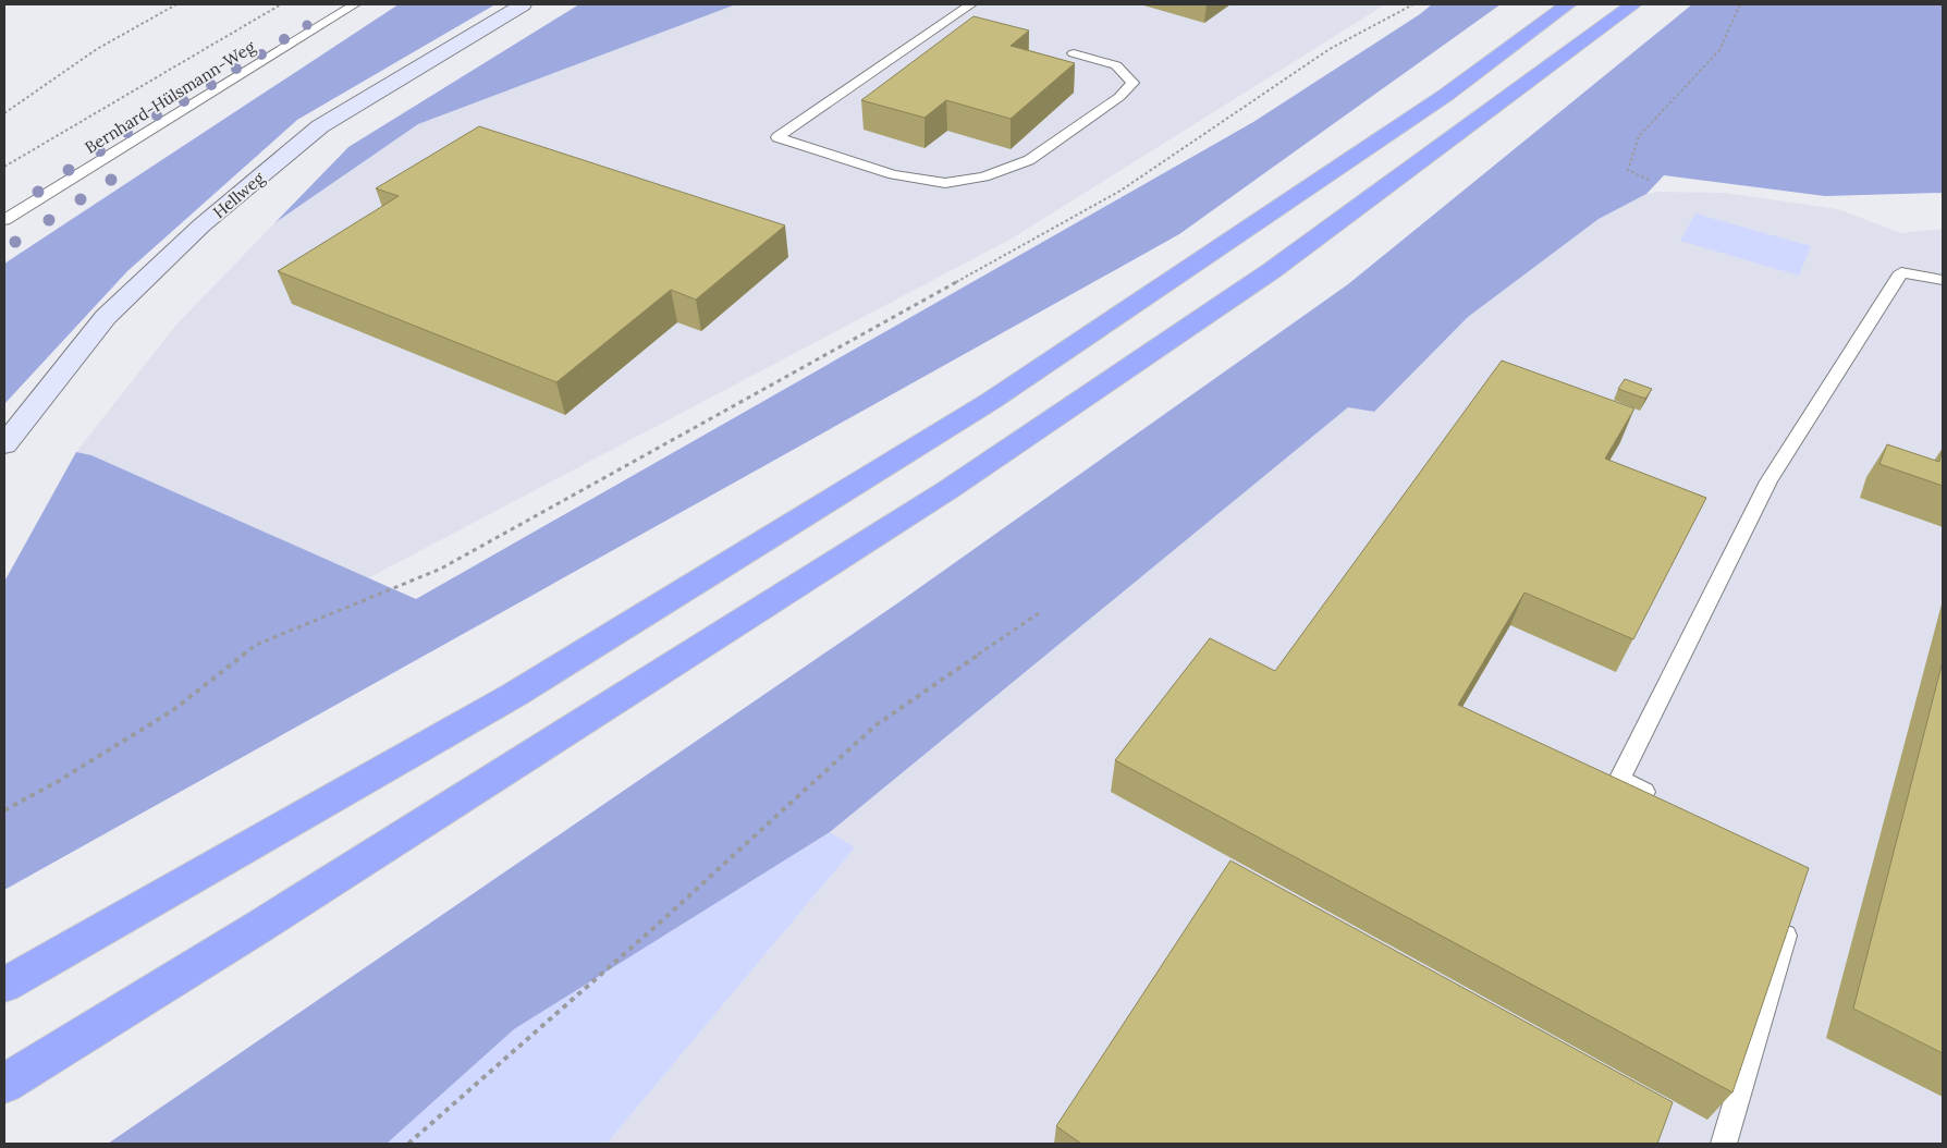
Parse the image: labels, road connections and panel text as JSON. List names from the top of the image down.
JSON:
{
  "streets": {
    "street": ["Hellweg"],
    "lane": ["Bernhard-Hülsmann-Weg"]
  }
}
